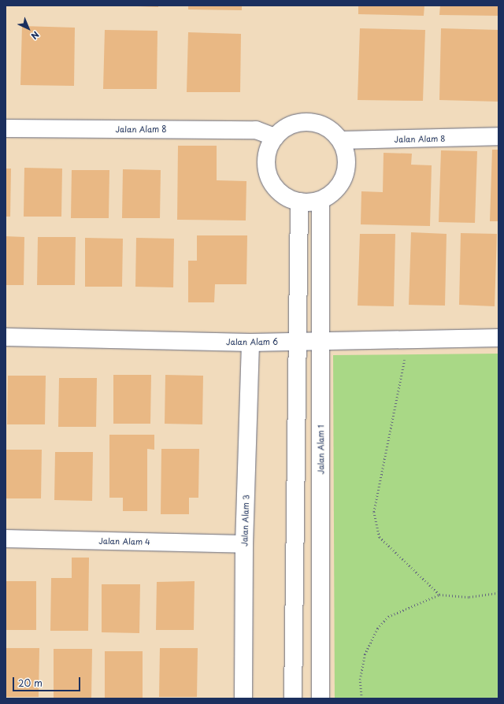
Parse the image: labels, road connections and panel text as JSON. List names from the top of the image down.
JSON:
{
  "streets": {
    "street": [
      "Jalan Alam 8",
      "Jalan Alam 6",
      "Jalan Alam 1",
      "Jalan Alam 3",
      "Jalan Alam 4"
    ]
  },
  "crossings": [
    ["Jalan Alam 8", "Jalan Alam 1"],
    ["Jalan Alam 6", "Jalan Alam 1"],
    ["Jalan Alam 6", "Jalan Alam 3"],
    ["Jalan Alam 3", "Jalan Alam 4"]
  ],
  "scale_bar": "20 m",
  "north": "bottom right"
}
